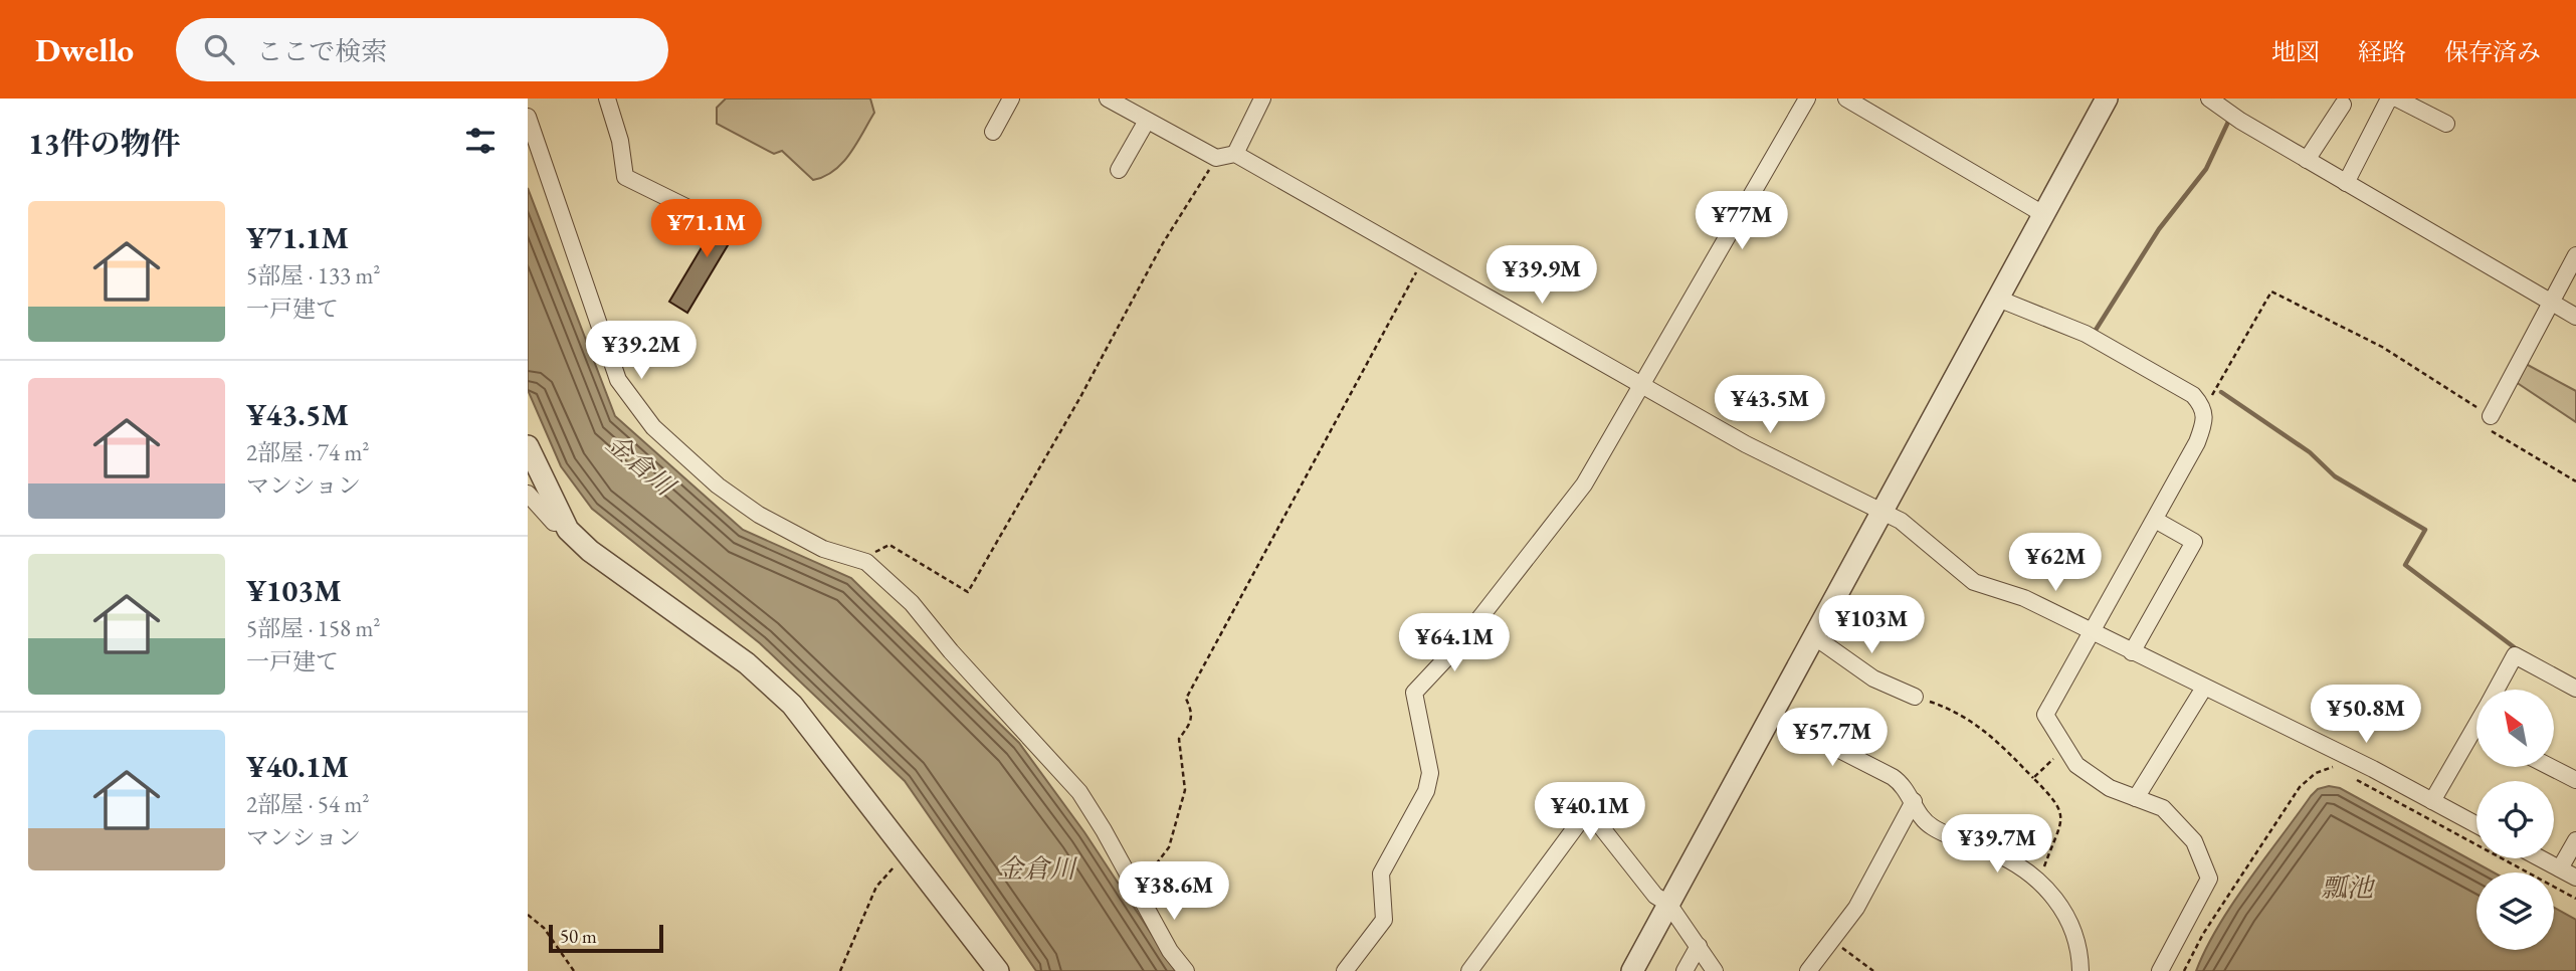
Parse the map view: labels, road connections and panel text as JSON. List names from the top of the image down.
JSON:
{
  "water": ["金倉川", "瓢池"],
  "scale_bar": "50 m",
  "north": "top left",
  "page": {
    "header": "Dwello",
    "search": "ここで検索",
    "nav": ["地図", "経路", "保存済み"],
    "heading": "13件の物件",
    "list": [
      {
        "name": "¥71.1M",
        "note": "5部屋 · 133 m² · 一戸建て"
      },
      {
        "name": "¥43.5M",
        "note": "2部屋 · 74 m² · マンション"
      },
      {
        "name": "¥103M",
        "note": "5部屋 · 158 m² · 一戸建て"
      },
      {
        "name": "¥40.1M",
        "note": "2部屋 · 54 m² · マンション"
      }
    ],
    "price": [
      "¥77M",
      "¥71.1M",
      "¥39.9M",
      "¥39.2M",
      "¥43.5M",
      "¥62M",
      "¥103M",
      "¥64.1M",
      "¥50.8M",
      "¥57.7M",
      "¥40.1M",
      "¥39.7M",
      "¥38.6M"
    ],
    "scale": "50 m"
  }
}
